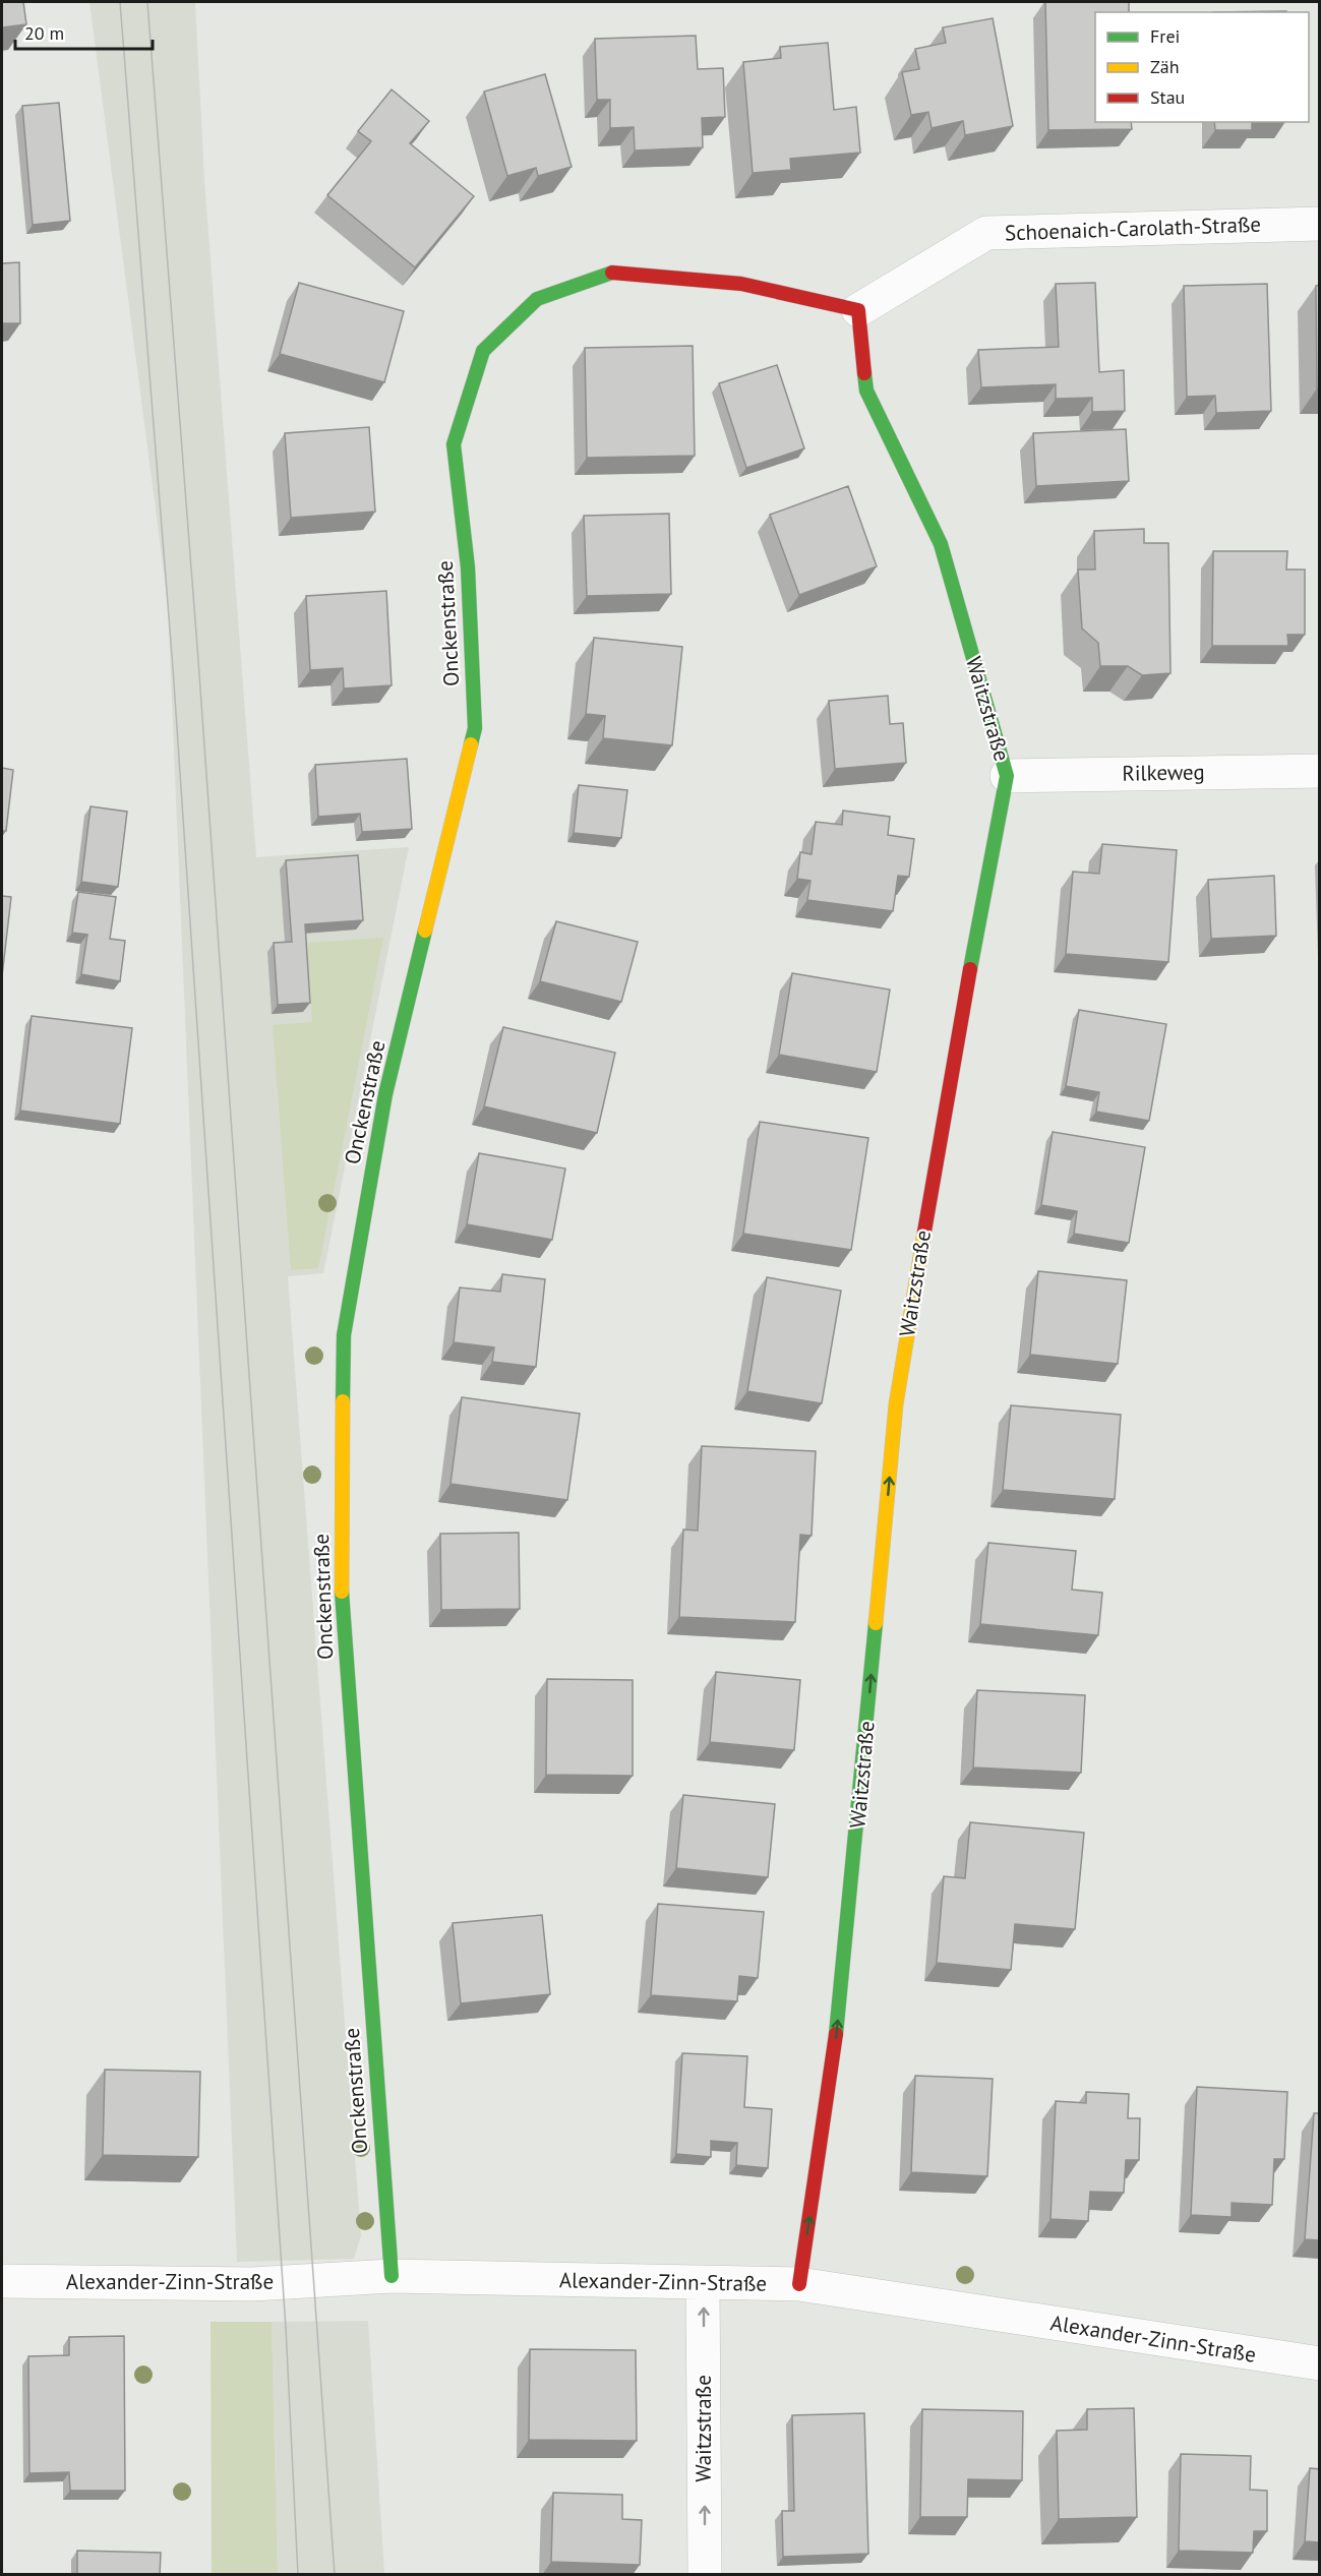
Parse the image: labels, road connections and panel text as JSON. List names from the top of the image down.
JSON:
{
  "streets": {
    "street": [
      "Schoenaich-Carolath-Straße",
      "Onckenstraße",
      "Waitzstraße",
      "Rilkeweg",
      "Alexander-Zinn-Straße"
    ]
  },
  "crossings": [
    ["Schoenaich-Carolath-Straße", "Onckenstraße"],
    ["Schoenaich-Carolath-Straße", "Waitzstraße"],
    ["Onckenstraße", "Waitzstraße"],
    ["Onckenstraße", "Alexander-Zinn-Straße"],
    ["Waitzstraße", "Rilkeweg"],
    ["Waitzstraße", "Alexander-Zinn-Straße"]
  ],
  "one_way": ["Waitzstraße"],
  "legend": ["Frei", "Zäh", "Stau"],
  "scale_bar": "20 m"
}
